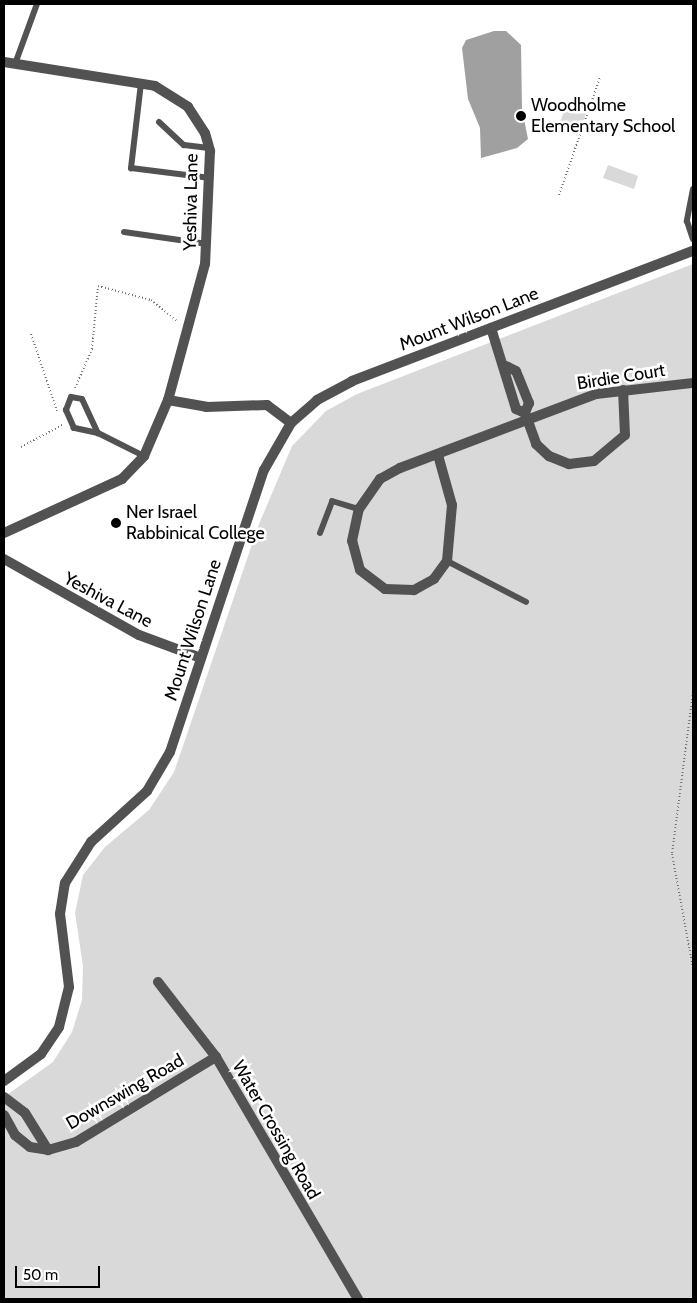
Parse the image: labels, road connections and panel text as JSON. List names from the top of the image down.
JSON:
{
  "streets": {
    "street": [
      "Yeshiva Lane",
      "Mount Wilson Lane",
      "Birdie Court",
      "Downswing Road",
      "Water Crossing Road"
    ]
  },
  "crossings": [
    ["Yeshiva Lane", "Mount Wilson Lane"],
    ["Downswing Road", "Water Crossing Road"]
  ],
  "places": ["Woodholme Elementary School", "Ner Israel Rabbinical College"],
  "scale_bar": "50 m"
}
